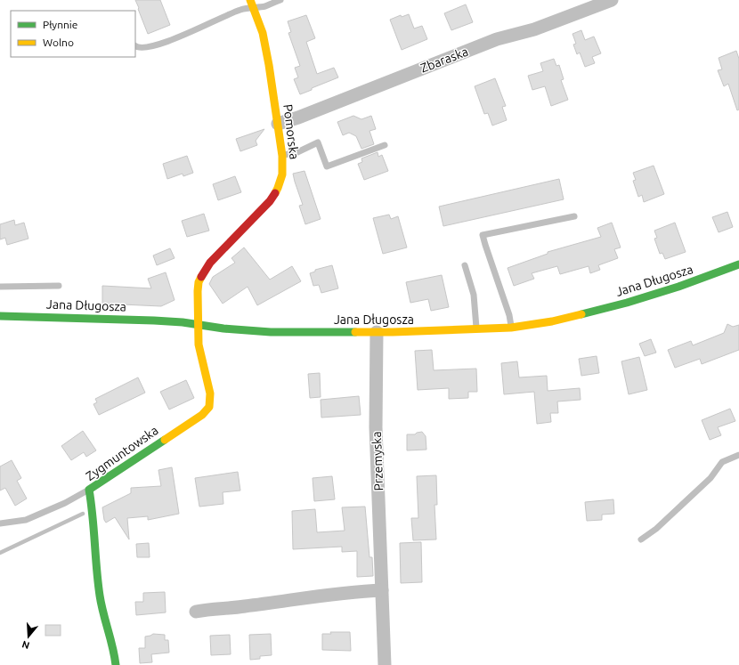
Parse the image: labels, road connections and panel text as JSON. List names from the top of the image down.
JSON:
{
  "streets": {
    "street": [
      "Zbaraska",
      "Pomorska",
      "Jana Długosza",
      "Zygmuntowska",
      "Przemyska"
    ]
  },
  "crossings": [
    ["Zbaraska", "Pomorska"],
    ["Pomorska", "Jana Długosza"],
    ["Pomorska", "Zygmuntowska"],
    ["Jana Długosza", "Zygmuntowska"],
    ["Jana Długosza", "Przemyska"]
  ],
  "legend": ["Płynnie", "Wolno"],
  "north": "bottom"
}
